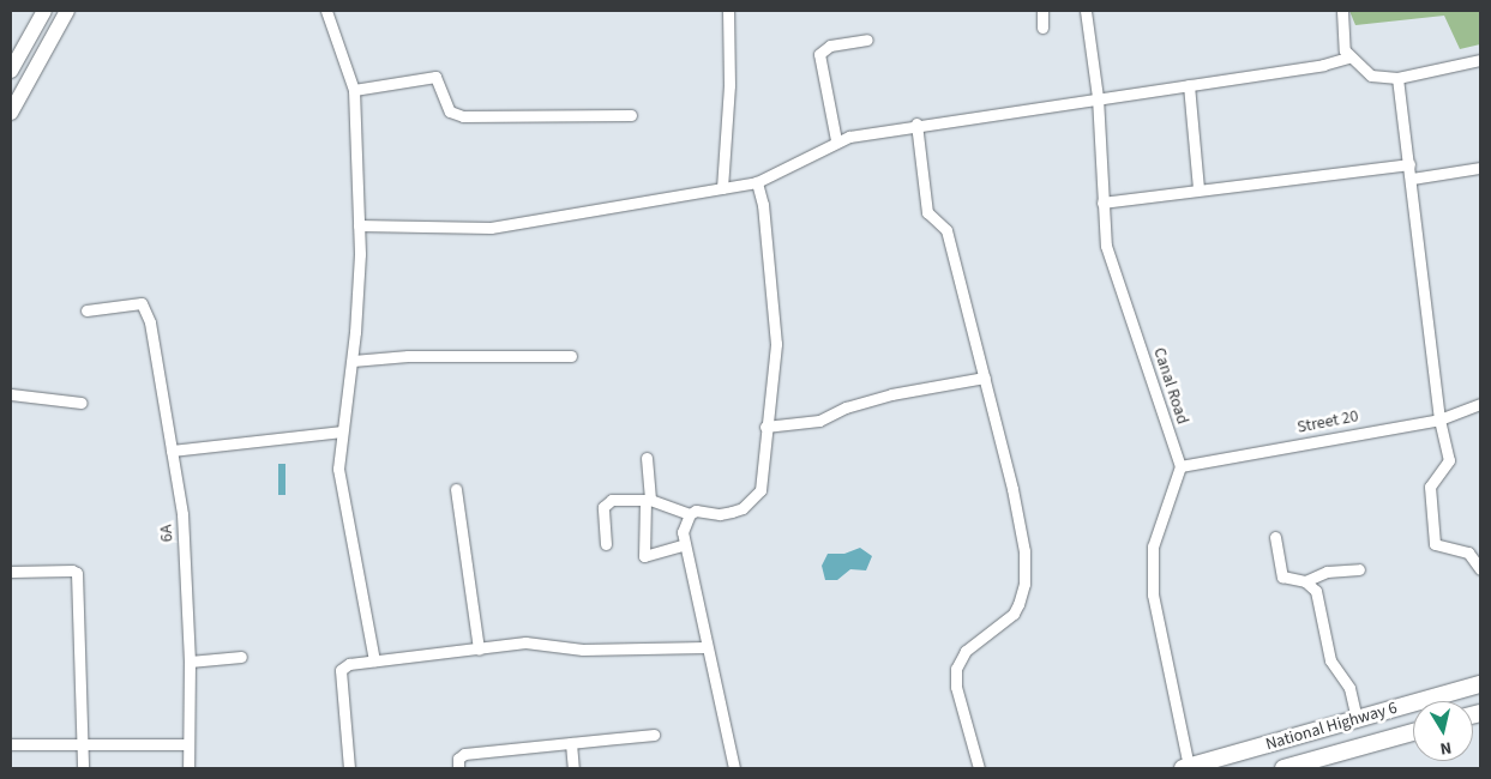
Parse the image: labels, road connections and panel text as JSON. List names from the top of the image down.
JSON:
{
  "streets": {
    "main road": ["National Highway 6"],
    "street": ["Canal Road", "Street 20", "6A"]
  },
  "crossings": [
    ["Canal Road", "Street 20"]
  ],
  "north": "bottom"
}
